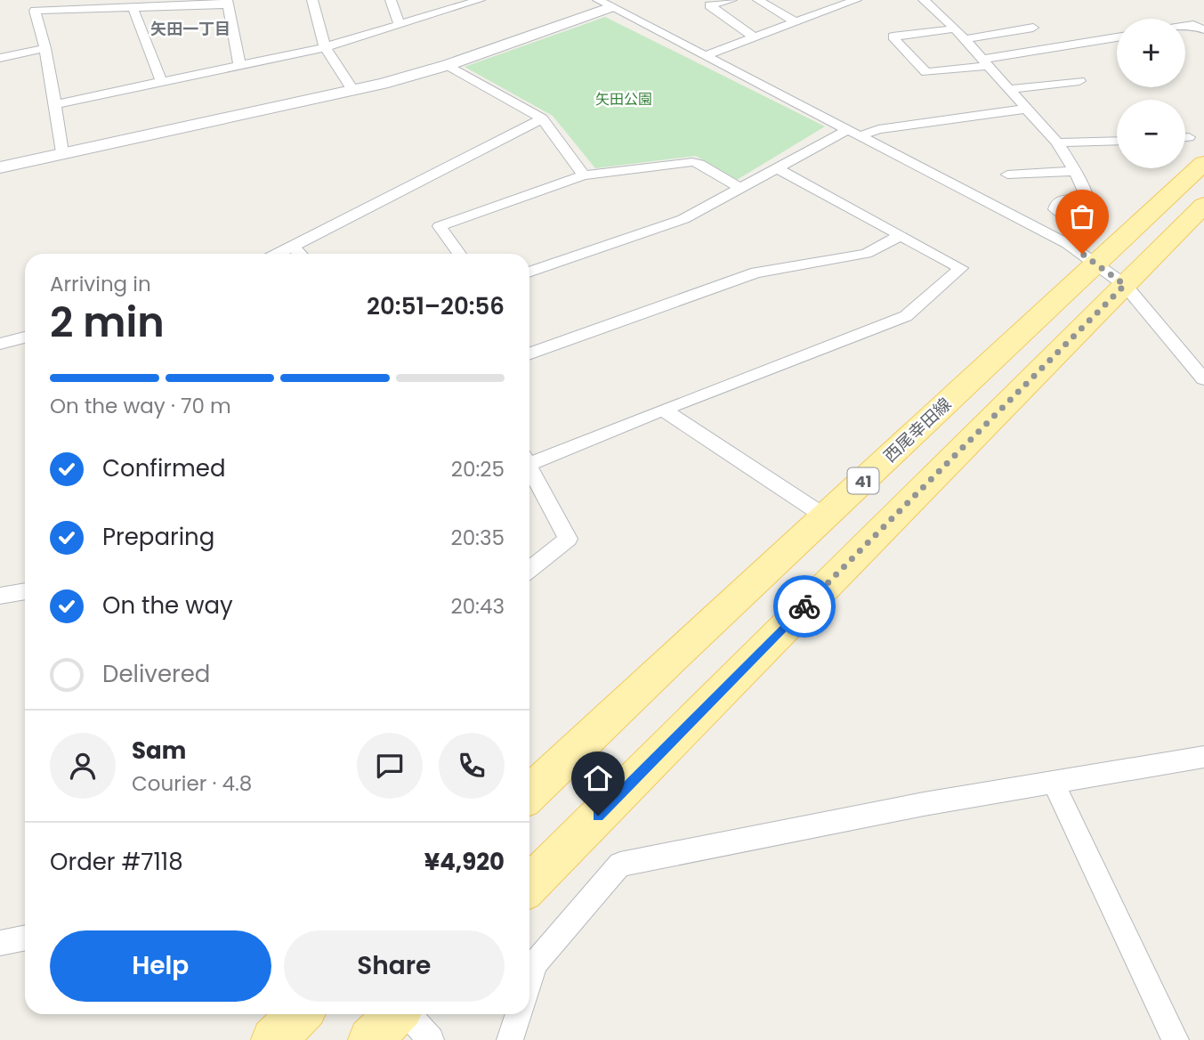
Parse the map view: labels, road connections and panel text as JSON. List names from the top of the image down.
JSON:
{
  "streets": {
    "main road": ["西尾幸田線", "41"]
  },
  "districts": ["矢田一丁目"],
  "parks": ["矢田公園"],
  "page": {
    "map_buttons": ["+", "−"],
    "heading": ["2 min", "Arriving in", "20:51–20:56"],
    "panel": [
      "Sam",
      "Courier · 4.8",
      "Order #7118",
      "¥4,920"
    ],
    "bar": "On the way · 70 m",
    "list": [
      ["Confirmed", "20:25"],
      ["Preparing", "20:35"],
      ["On the way", "20:43"],
      "Delivered"
    ],
    "buttons": ["Help", "Share"]
  }
}
